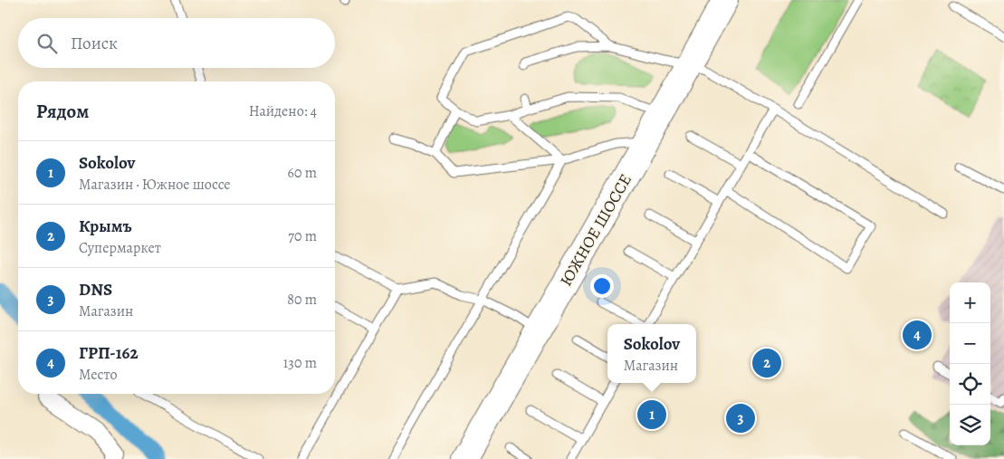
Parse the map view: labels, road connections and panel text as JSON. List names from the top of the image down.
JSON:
{
  "streets": {
    "main road": ["ЮЖНОЕ ШОССЕ"]
  },
  "page": {
    "search": "Поиск",
    "heading": ["Рядом", "Найдено: 4"],
    "list": [
      {
        "mark": "1",
        "name": "Sokolov",
        "note": "Магазин · Южное шоссе",
        "value": "60 m"
      },
      {
        "mark": "2",
        "name": "Крымъ",
        "note": "Супермаркет",
        "value": "70 m"
      },
      {
        "mark": "3",
        "name": "DNS",
        "note": "Магазин",
        "value": "80 m"
      },
      {
        "mark": "4",
        "name": "ГРП-162",
        "note": "Место",
        "value": "130 m"
      }
    ],
    "map_buttons": ["+", "−"],
    "pins": [
      "4",
      "2",
      "1",
      "3"
    ],
    "popup": ["Sokolov", "Магазин"]
  }
}
